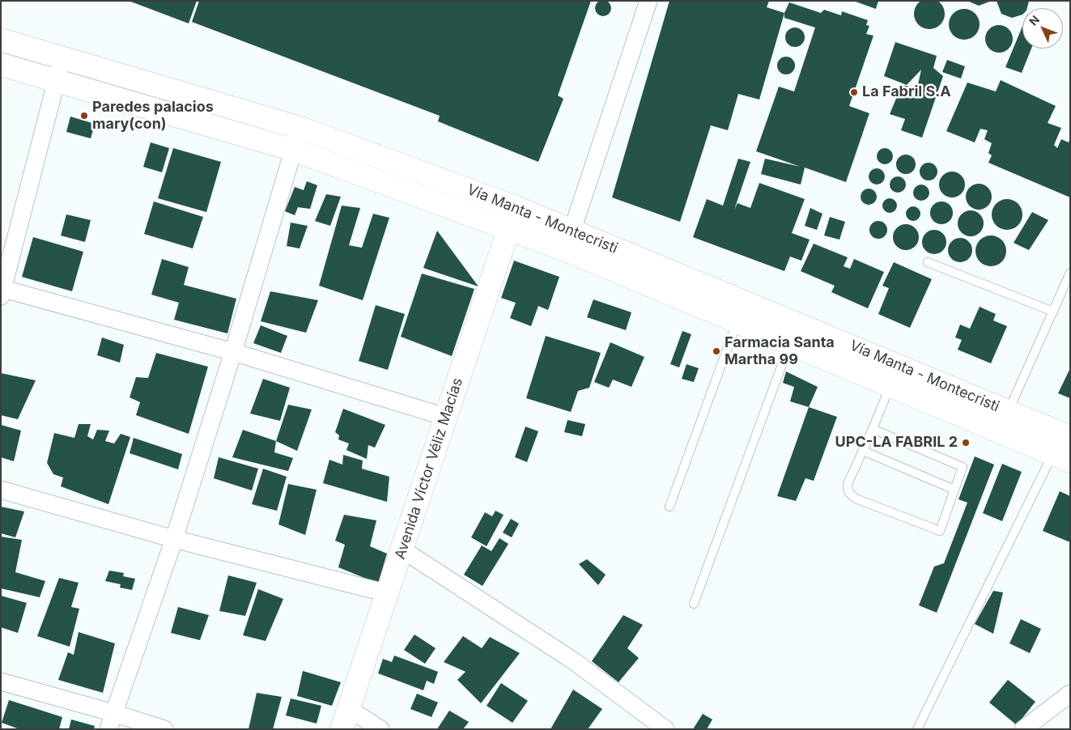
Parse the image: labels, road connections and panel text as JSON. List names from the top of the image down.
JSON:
{
  "streets": {
    "main road": ["Vía Manta - Montecristi", "Avenida Víctor Véliz Macías"]
  },
  "crossings": [
    ["Vía Manta - Montecristi", "Avenida Víctor Véliz Macías"]
  ],
  "places": [
    "La Fabril S.A",
    "Paredes palacios mary(con)",
    "Farmacia Santa Martha 99",
    "UPC-LA FABRIL 2"
  ],
  "north": "top left"
}
